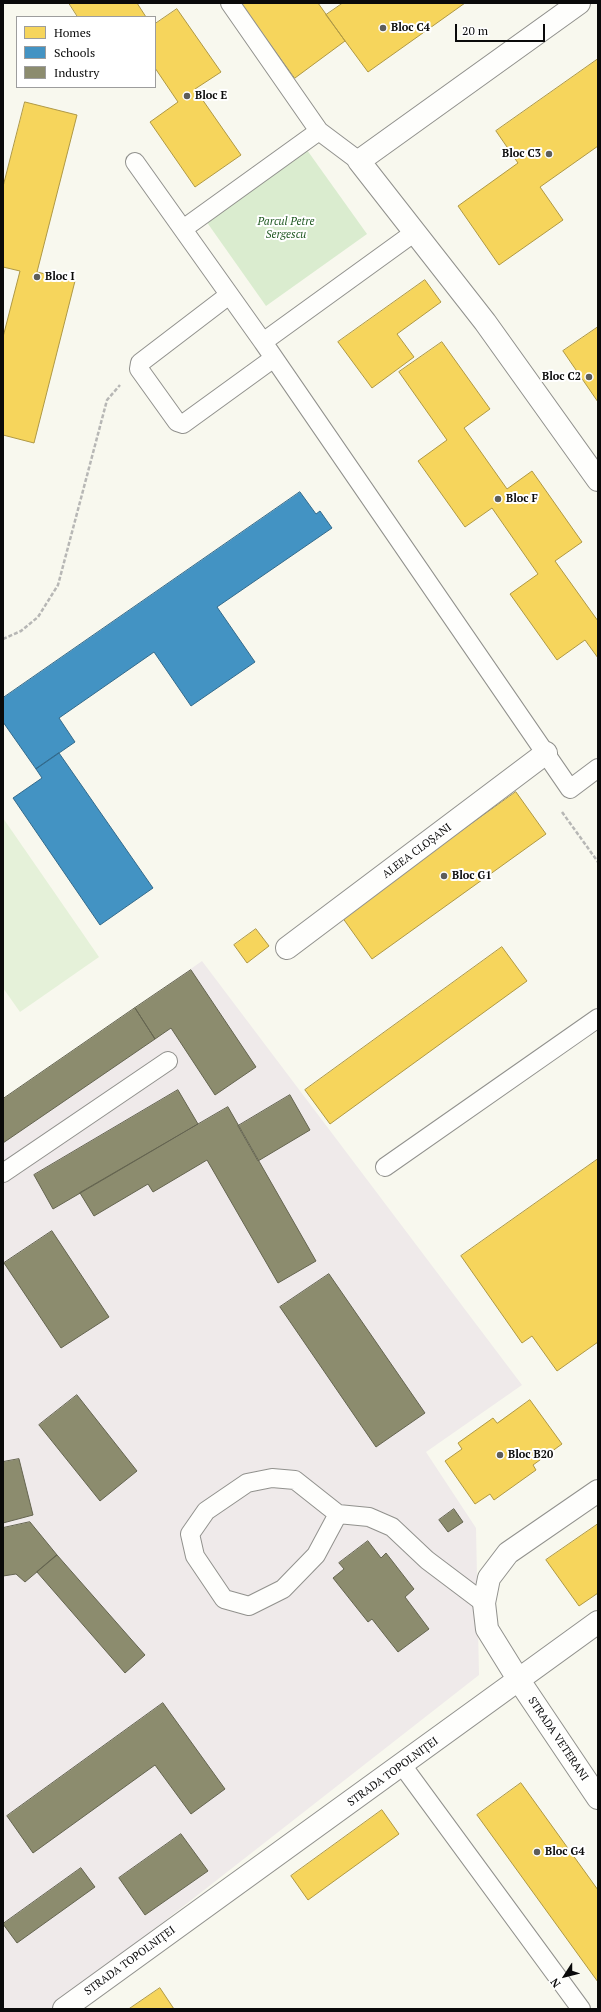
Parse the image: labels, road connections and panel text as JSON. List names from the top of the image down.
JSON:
{
  "streets": {
    "street": ["ALEEA CLOȘANI", "STRADA VETERANI", "STRADA TOPOLNIȚEI"]
  },
  "crossings": [
    ["STRADA VETERANI", "STRADA TOPOLNIȚEI"]
  ],
  "parks": ["Parcul Petre Sergescu"],
  "places": [
    "Bloc C4",
    "Bloc E",
    "Bloc C3",
    "Bloc I",
    "Bloc C2",
    "Bloc F",
    "Bloc G1",
    "Bloc B20",
    "Bloc G4"
  ],
  "legend": ["Homes", "Schools", "Industry"],
  "scale_bar": "20 m",
  "north": "bottom left"
}
